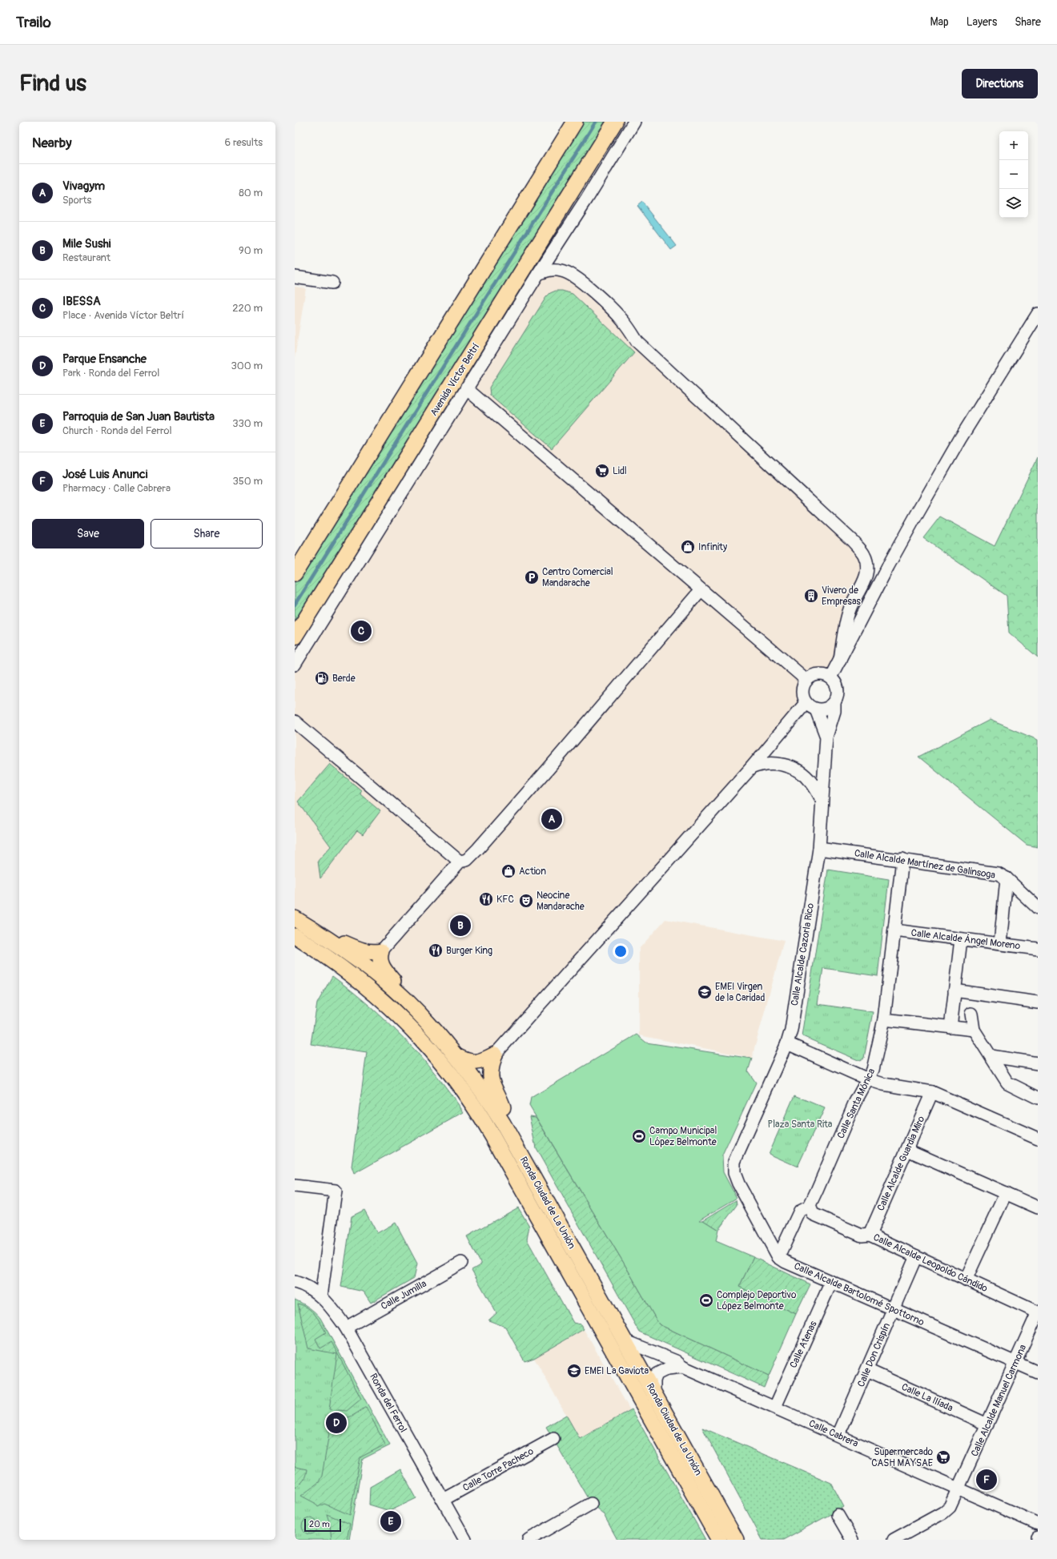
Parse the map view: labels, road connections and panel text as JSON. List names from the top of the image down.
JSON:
{
  "streets": {
    "main road": ["Avenida Víctor Beltrí", "Ronda Ciudad de La Unión"],
    "street": [
      "Calle Alcalde Martínez de Galinsoga",
      "Calle Alcalde Ángel Moreno",
      "Calle Alcalde Cazorla Rico",
      "Calle Santa Mónica",
      "Calle Alcalde Guardia Miro",
      "Calle Alcalde Leopoldo Cándido",
      "Calle Alcalde Bartolomé Spottorno",
      "Calle Jumilla",
      "Calle Atenas",
      "Calle Don Crispín",
      "Calle La Ilíada",
      "Calle Alcalde Manuel Carmona",
      "Ronda del Ferrol",
      "Calle Cabrera",
      "Calle Torre Pacheco"
    ]
  },
  "crossings": [
    ["Calle Alcalde Martínez de Galinsoga", "Calle Alcalde Cazorla Rico"],
    ["Calle Alcalde Martínez de Galinsoga", "Calle Santa Mónica"],
    ["Calle Alcalde Ángel Moreno", "Calle Santa Mónica"],
    ["Calle Alcalde Cazorla Rico", "Calle Santa Mónica"],
    ["Calle Alcalde Cazorla Rico", "Calle Alcalde Bartolomé Spottorno"],
    ["Calle Santa Mónica", "Calle Alcalde Leopoldo Cándido"],
    ["Calle Santa Mónica", "Calle Alcalde Bartolomé Spottorno"],
    ["Calle Alcalde Guardia Miro", "Calle Alcalde Leopoldo Cándido"],
    ["Ronda Ciudad de La Unión", "Calle Cabrera"],
    ["Calle Alcalde Leopoldo Cándido", "Calle Don Crispín"],
    ["Calle Alcalde Leopoldo Cándido", "Calle Alcalde Manuel Carmona"],
    ["Calle Alcalde Bartolomé Spottorno", "Calle Atenas"],
    ["Calle Alcalde Bartolomé Spottorno", "Calle Don Crispín"],
    ["Calle Alcalde Bartolomé Spottorno", "Calle Alcalde Manuel Carmona"],
    ["Calle Jumilla", "Ronda del Ferrol"],
    ["Calle Atenas", "Calle Cabrera"],
    ["Calle Don Crispín", "Calle La Ilíada"],
    ["Calle Don Crispín", "Calle Cabrera"],
    ["Calle La Ilíada", "Calle Alcalde Manuel Carmona"],
    ["Calle Alcalde Manuel Carmona", "Calle Cabrera"],
    ["Ronda del Ferrol", "Calle Torre Pacheco"]
  ],
  "parks": ["Plaza Santa Rita"],
  "places": {
    "supermarket": ["Lidl", "Supermercado CASH MAYSAE"],
    "shop": ["Infinity", "Action"],
    "parking": ["Centro Comercial Mandarache"],
    "building": ["Vivero de Empresas"],
    "fuel station": ["Berde"],
    "restaurant": ["KFC", "Burger King"],
    "theatre": ["Neocine Mandarache"],
    "school or university": ["EMEI Virgen de la Caridad", "EMEI La Gaviota"],
    "sports": ["Campo Municipal López Belmonte", "Complejo Deportivo López Belmonte"]
  },
  "scale_bar": "20 m",
  "page": {
    "header": "Trailo",
    "nav": ["Map", "Layers", "Share"],
    "buttons": [
      "Directions",
      ["Save", "Share"]
    ],
    "title": "Find us",
    "heading": ["Nearby", "6 results"],
    "map_buttons": ["+", "−"],
    "list": [
      {
        "mark": "A",
        "name": "Vivagym",
        "note": "Sports",
        "value": "80 m"
      },
      {
        "mark": "B",
        "name": "Mile Sushi",
        "note": "Restaurant",
        "value": "90 m"
      },
      {
        "mark": "C",
        "name": "IBESSA",
        "note": "Place · Avenida Víctor Beltrí",
        "value": "220 m"
      },
      {
        "mark": "D",
        "name": "Parque Ensanche",
        "note": "Park · Ronda del Ferrol",
        "value": "300 m"
      },
      {
        "mark": "E",
        "name": "Parroquia de San Juan Bautista",
        "note": "Church · Ronda del Ferrol",
        "value": "330 m"
      },
      {
        "mark": "F",
        "name": "José Luis Anunci",
        "note": "Pharmacy · Calle Cabrera",
        "value": "350 m"
      }
    ],
    "pins": [
      "C",
      "A",
      "B",
      "D",
      "F",
      "E"
    ],
    "scale": "20 m"
  }
}
